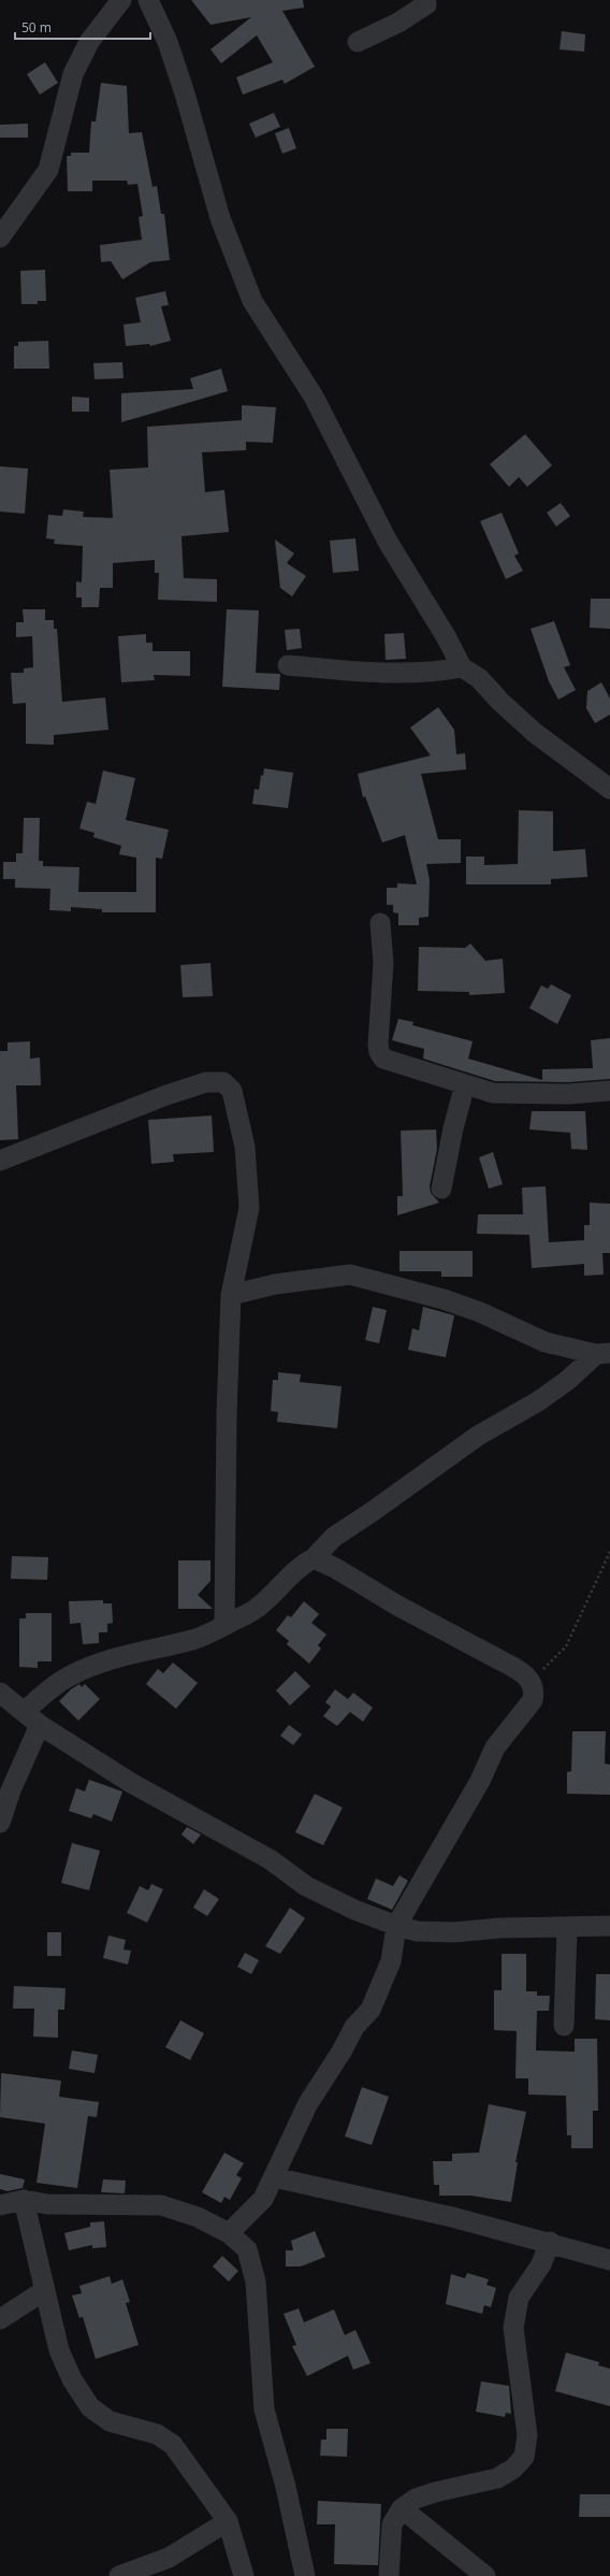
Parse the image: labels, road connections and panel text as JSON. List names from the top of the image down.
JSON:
{
  "scale_bar": "50 m"
}
